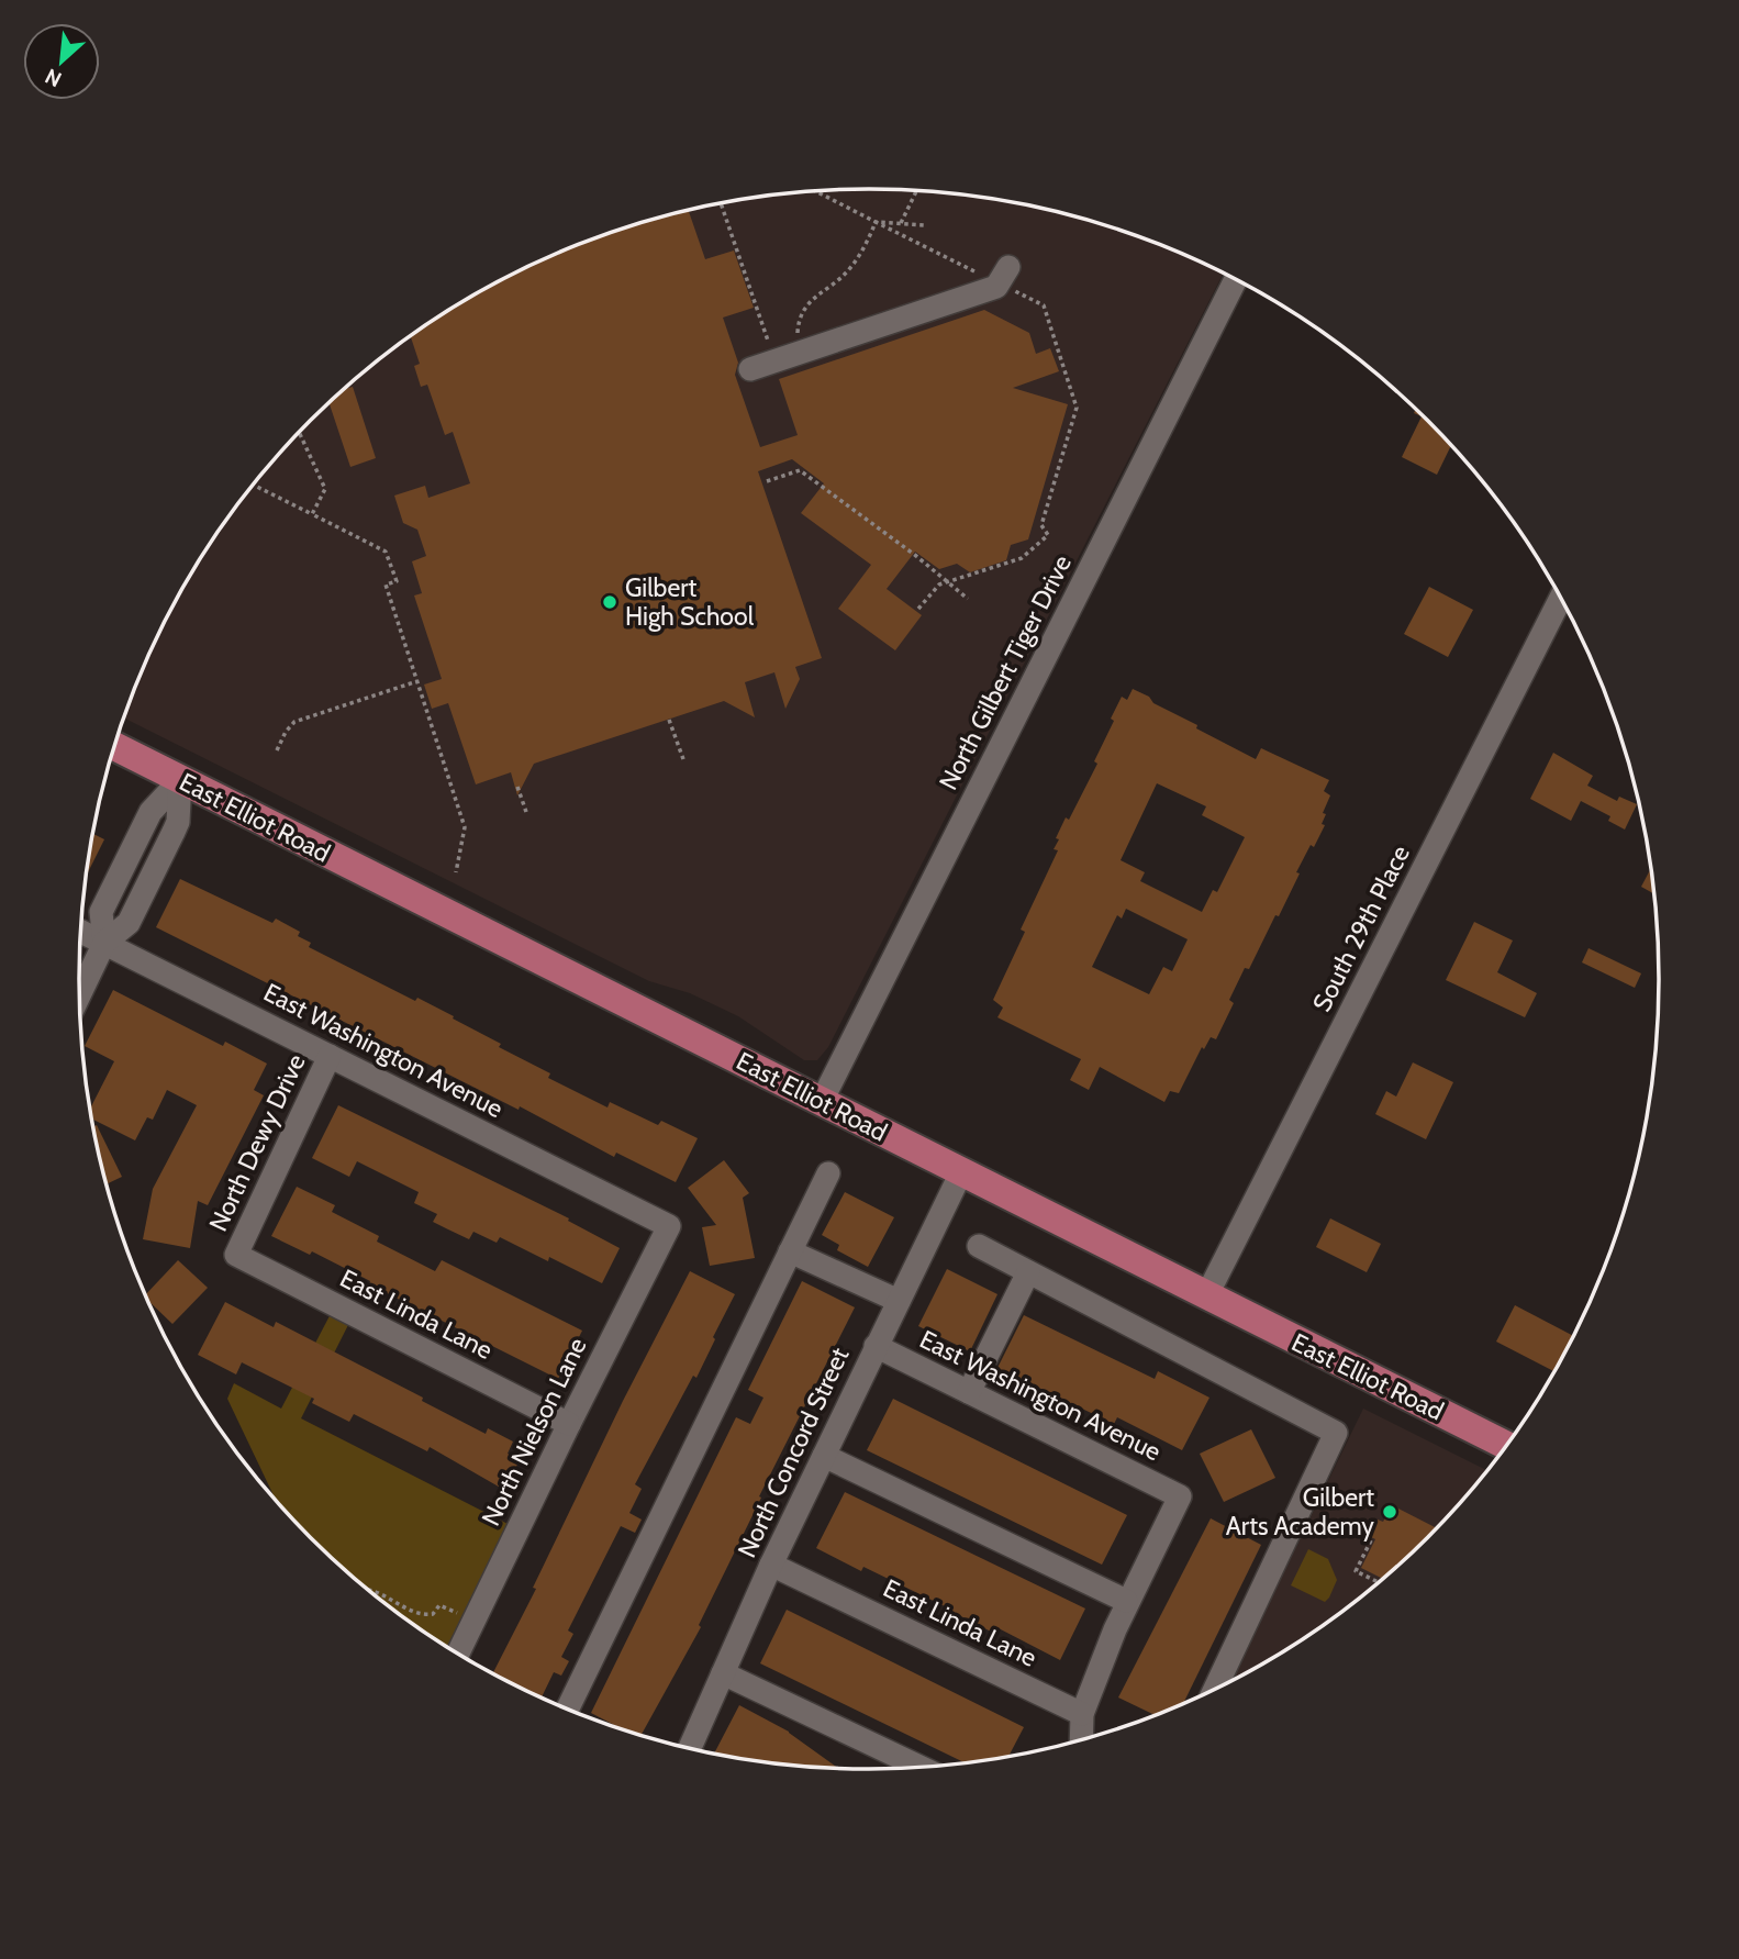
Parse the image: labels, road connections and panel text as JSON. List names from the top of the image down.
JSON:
{
  "streets": {
    "main road": ["East Elliot Road"],
    "street": [
      "North Gilbert Tiger Drive",
      "South 29th Place",
      "East Washington Avenue",
      "North Dewy Drive",
      "East Linda Lane",
      "North Nielson Lane",
      "North Concord Street"
    ]
  },
  "crossings": [
    ["North Gilbert Tiger Drive", "East Elliot Road"],
    ["East Elliot Road", "South 29th Place"],
    ["East Elliot Road", "North Concord Street"],
    ["East Washington Avenue", "North Dewy Drive"],
    ["East Washington Avenue", "North Nielson Lane"],
    ["East Washington Avenue", "North Concord Street"],
    ["North Dewy Drive", "East Linda Lane"],
    ["East Linda Lane", "North Nielson Lane"],
    ["East Linda Lane", "North Concord Street"]
  ],
  "places": ["Gilbert High School", "Gilbert Arts Academy"],
  "north": "bottom left"
}
